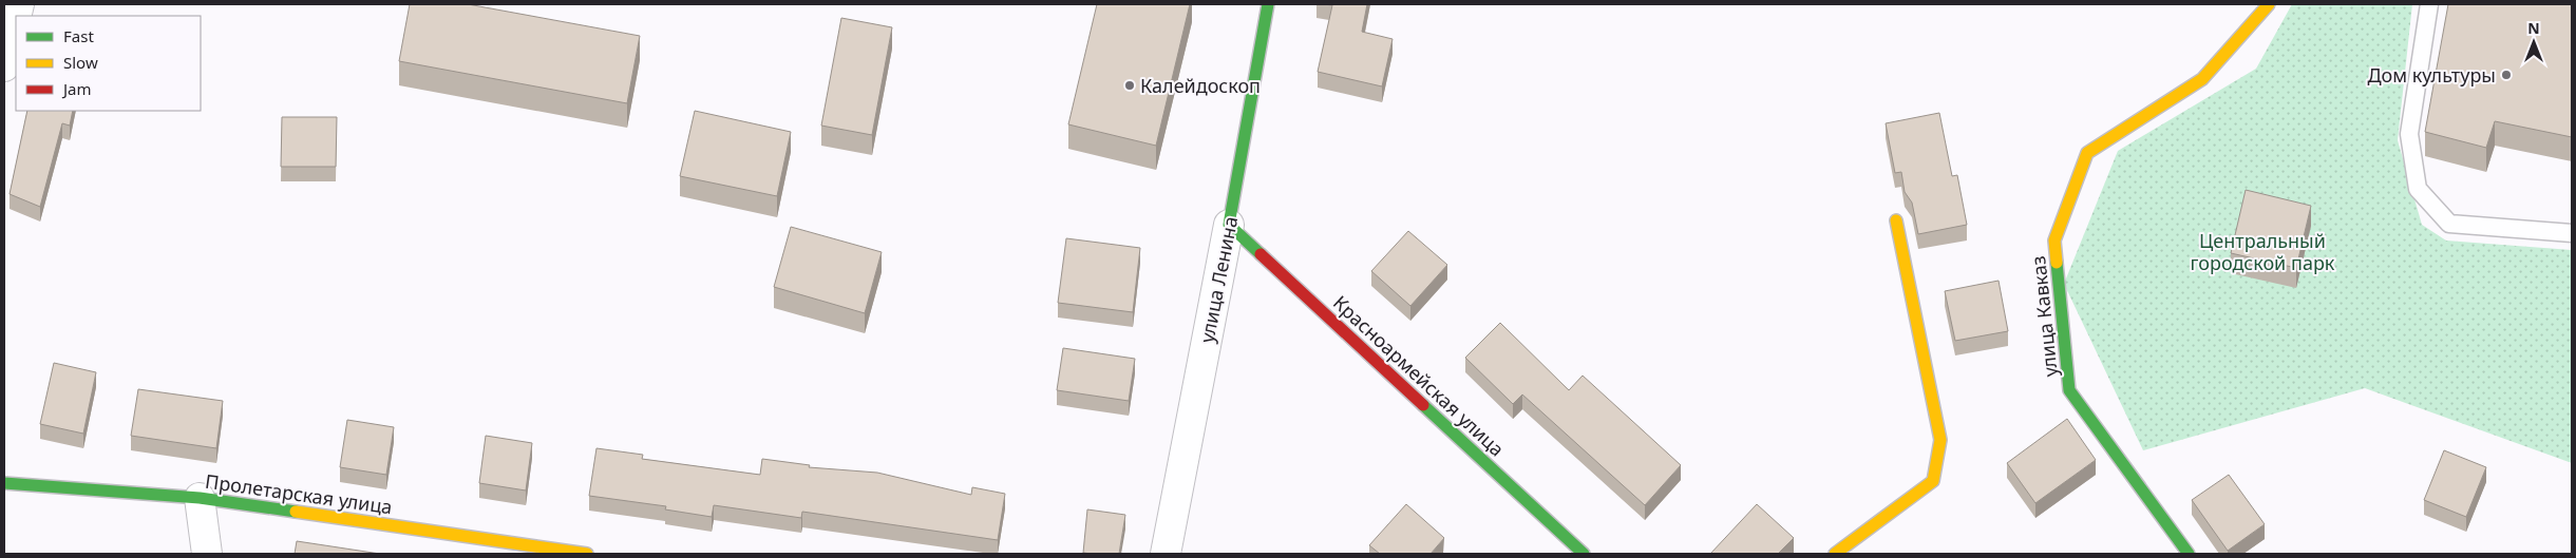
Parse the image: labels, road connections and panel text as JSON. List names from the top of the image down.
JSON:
{
  "streets": {
    "street": [
      "улица Ленина",
      "улица Кавказ",
      "Красноармейская улица",
      "Пролетарская улица"
    ]
  },
  "crossings": [
    ["улица Ленина", "Красноармейская улица"]
  ],
  "parks": ["Центральный городской парк"],
  "places": ["Дом культуры", "Калейдоскоп"],
  "legend": ["Fast", "Slow", "Jam"],
  "north": "top"
}
